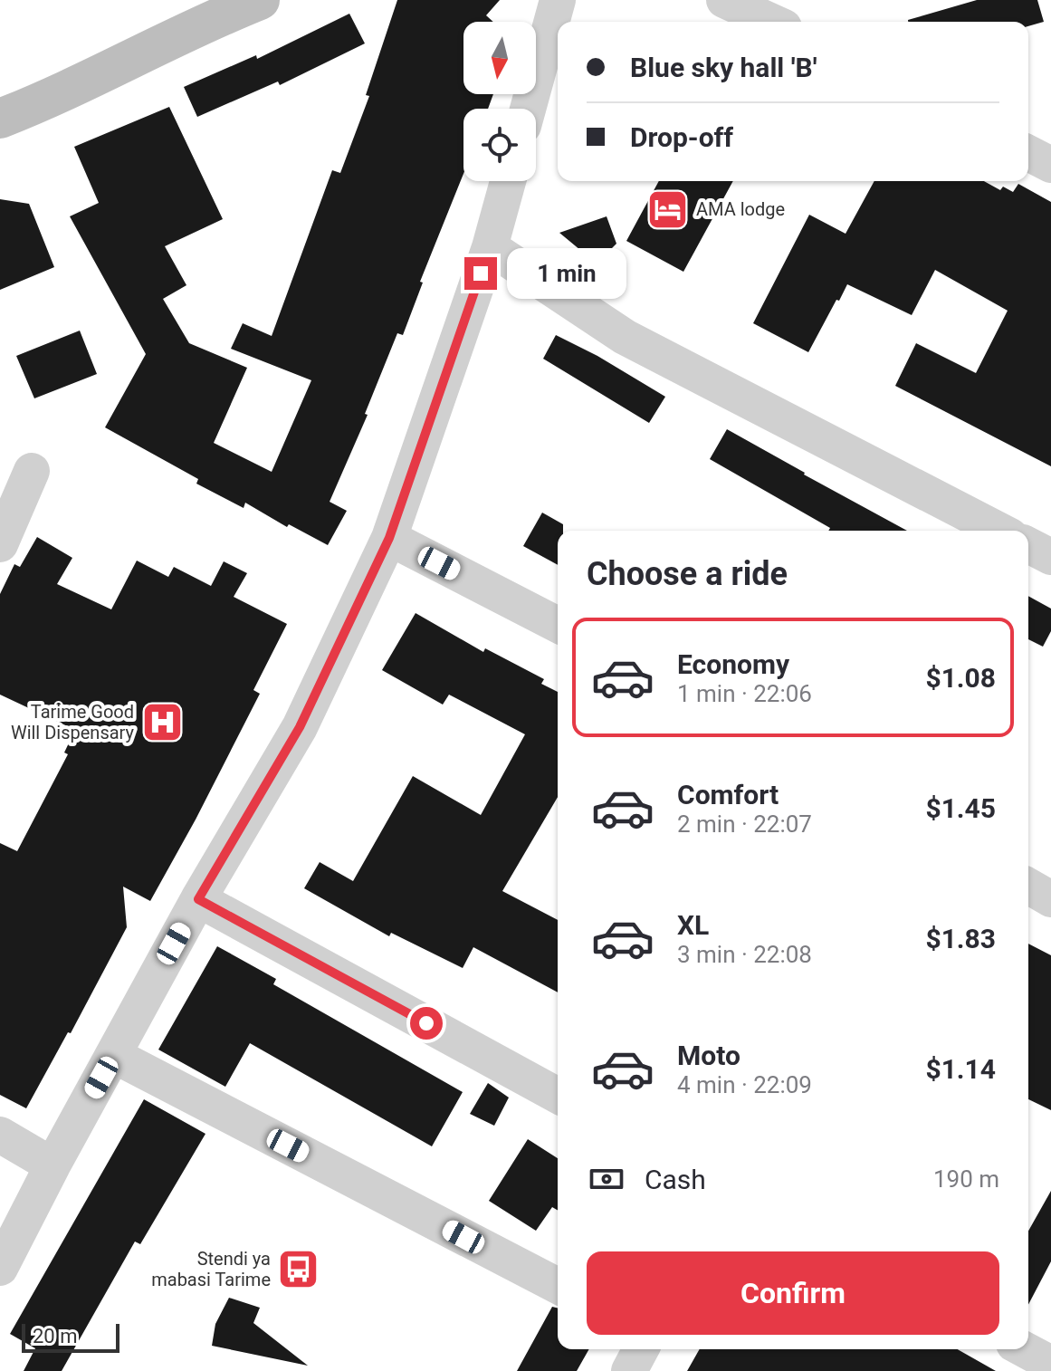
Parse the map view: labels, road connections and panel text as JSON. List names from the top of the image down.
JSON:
{
  "places": {
    "hotel": ["AMA lodge"],
    "hospital": ["Tarime Good Will Dispensary"],
    "bus stop": ["Stendi ya mabasi Tarime"]
  },
  "scale_bar": "20 m",
  "north": "bottom",
  "page": {
    "banner": ["Blue sky hall 'B'", "Drop-off"],
    "bubble": "1 min",
    "heading": "Choose a ride",
    "list": [
      {
        "name": "Economy",
        "note": "1 min · 22:06",
        "value": "$1.08"
      },
      {
        "name": "Comfort",
        "note": "2 min · 22:07",
        "value": "$1.45"
      },
      {
        "name": "XL",
        "note": "3 min · 22:08",
        "value": "$1.83"
      },
      {
        "name": "Moto",
        "note": "4 min · 22:09",
        "value": "$1.14"
      }
    ],
    "pay": ["Cash", "190 m"],
    "buttons": "Confirm",
    "scale": "20 m"
  }
}
